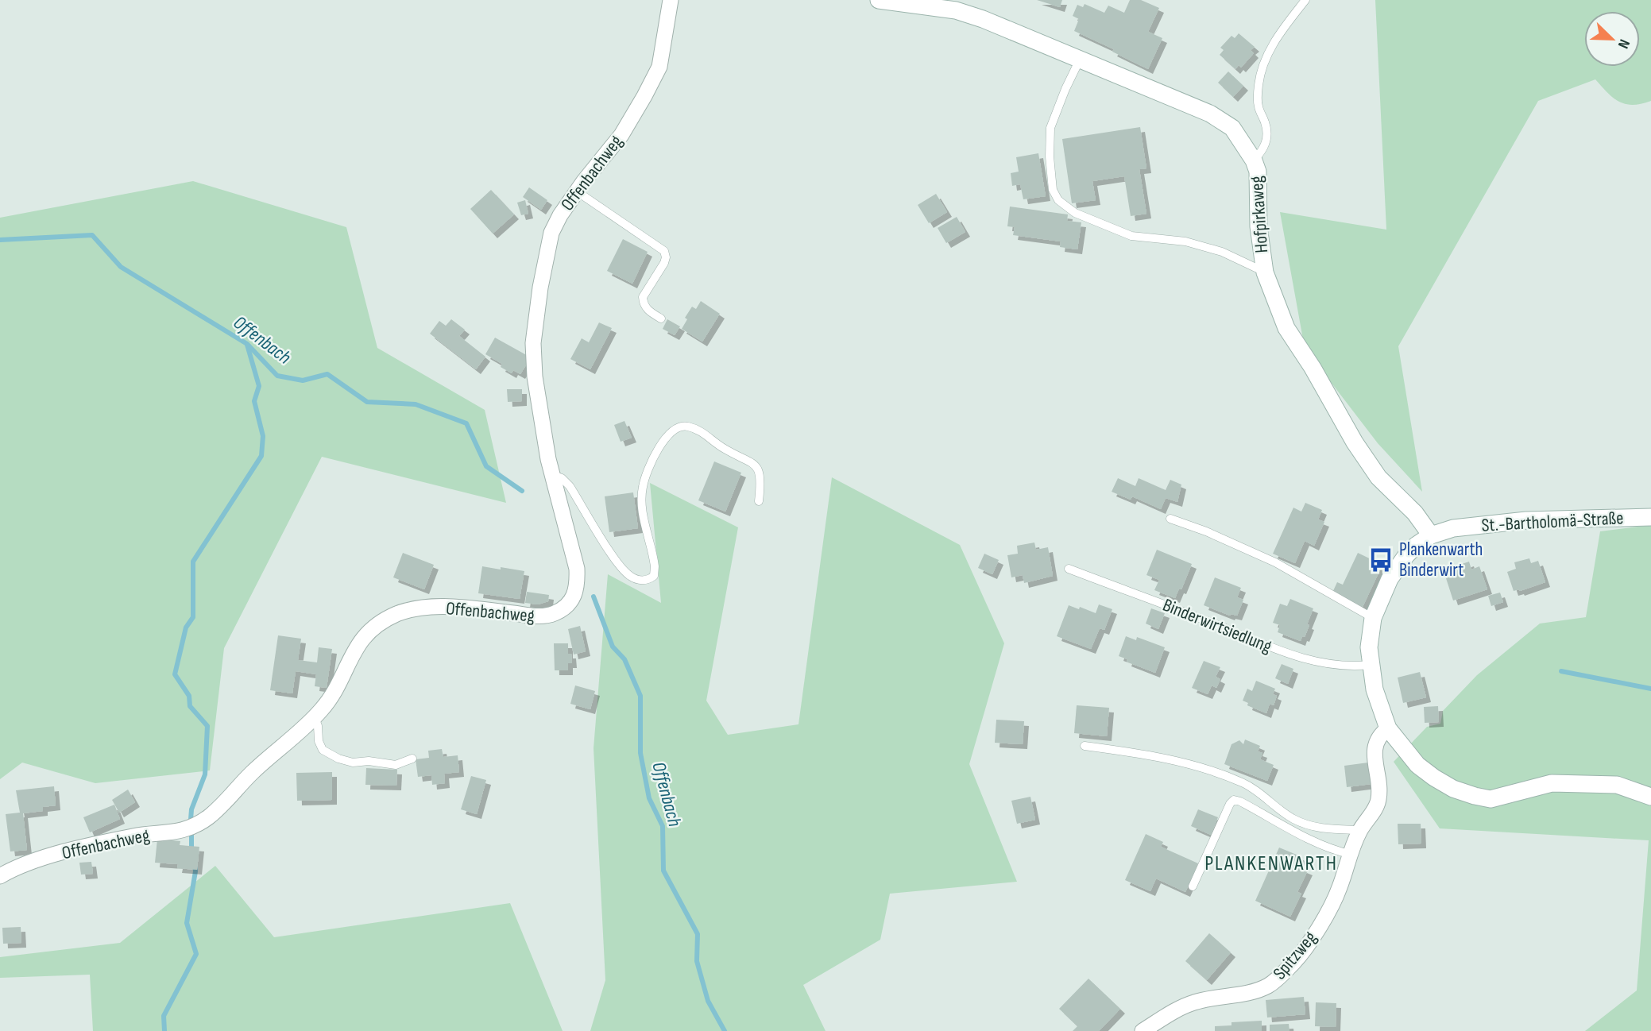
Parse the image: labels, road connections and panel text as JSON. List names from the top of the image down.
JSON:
{
  "streets": {
    "street": [
      "Offenbachweg",
      "Hofpirkaweg",
      "St.-Bartholomä-Straße",
      "Spitzweg"
    ],
    "lane": ["Binderwirtsiedlung"]
  },
  "crossings": [
    ["Hofpirkaweg", "St.-Bartholomä-Straße"],
    ["St.-Bartholomä-Straße", "Binderwirtsiedlung"],
    ["St.-Bartholomä-Straße", "Spitzweg"]
  ],
  "districts": ["PLANKENWARTH"],
  "water": ["Offenbach"],
  "places": {
    "bus stop": ["Plankenwarth Binderwirt"]
  },
  "north": "bottom right"
}
